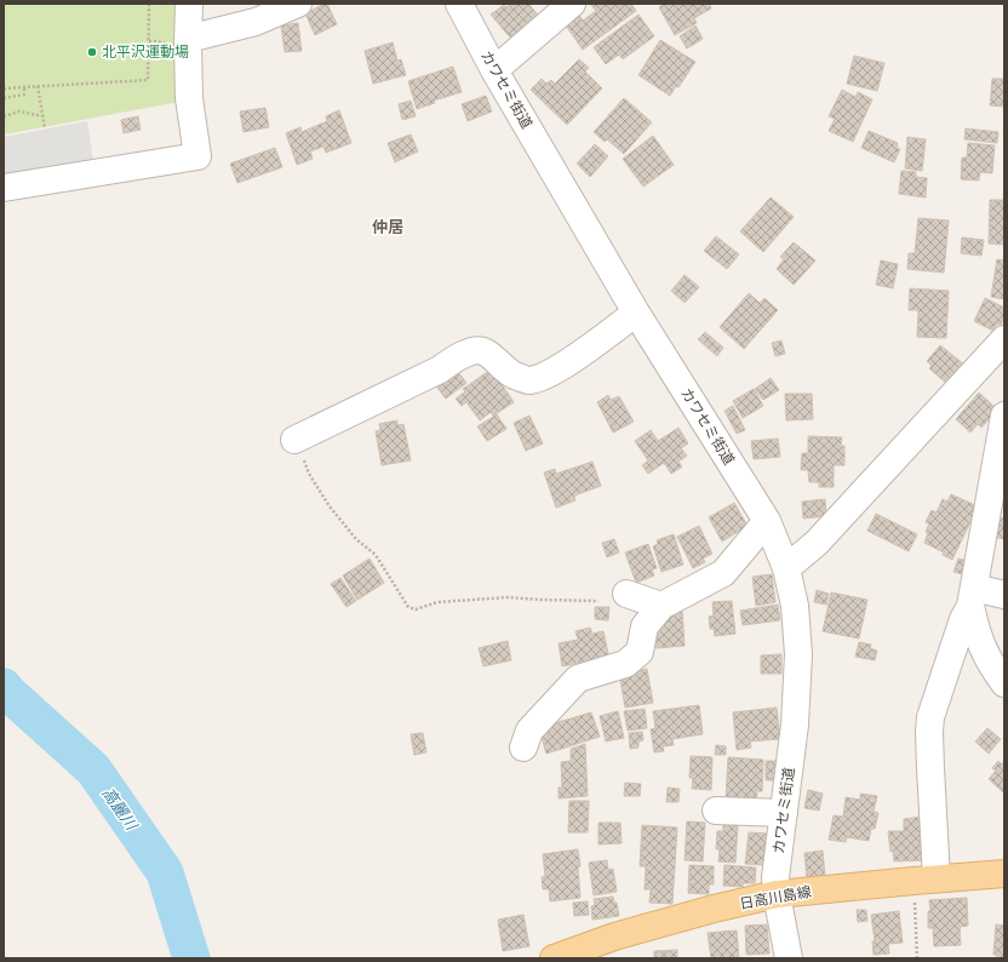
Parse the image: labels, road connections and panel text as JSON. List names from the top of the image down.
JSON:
{
  "streets": {
    "main road": ["日高川島線"],
    "street": ["カワセミ街道"]
  },
  "crossings": [
    ["カワセミ街道", "日高川島線"]
  ],
  "districts": ["仲居"],
  "water": ["高麗川"],
  "places": ["北平沢運動場"]
}
